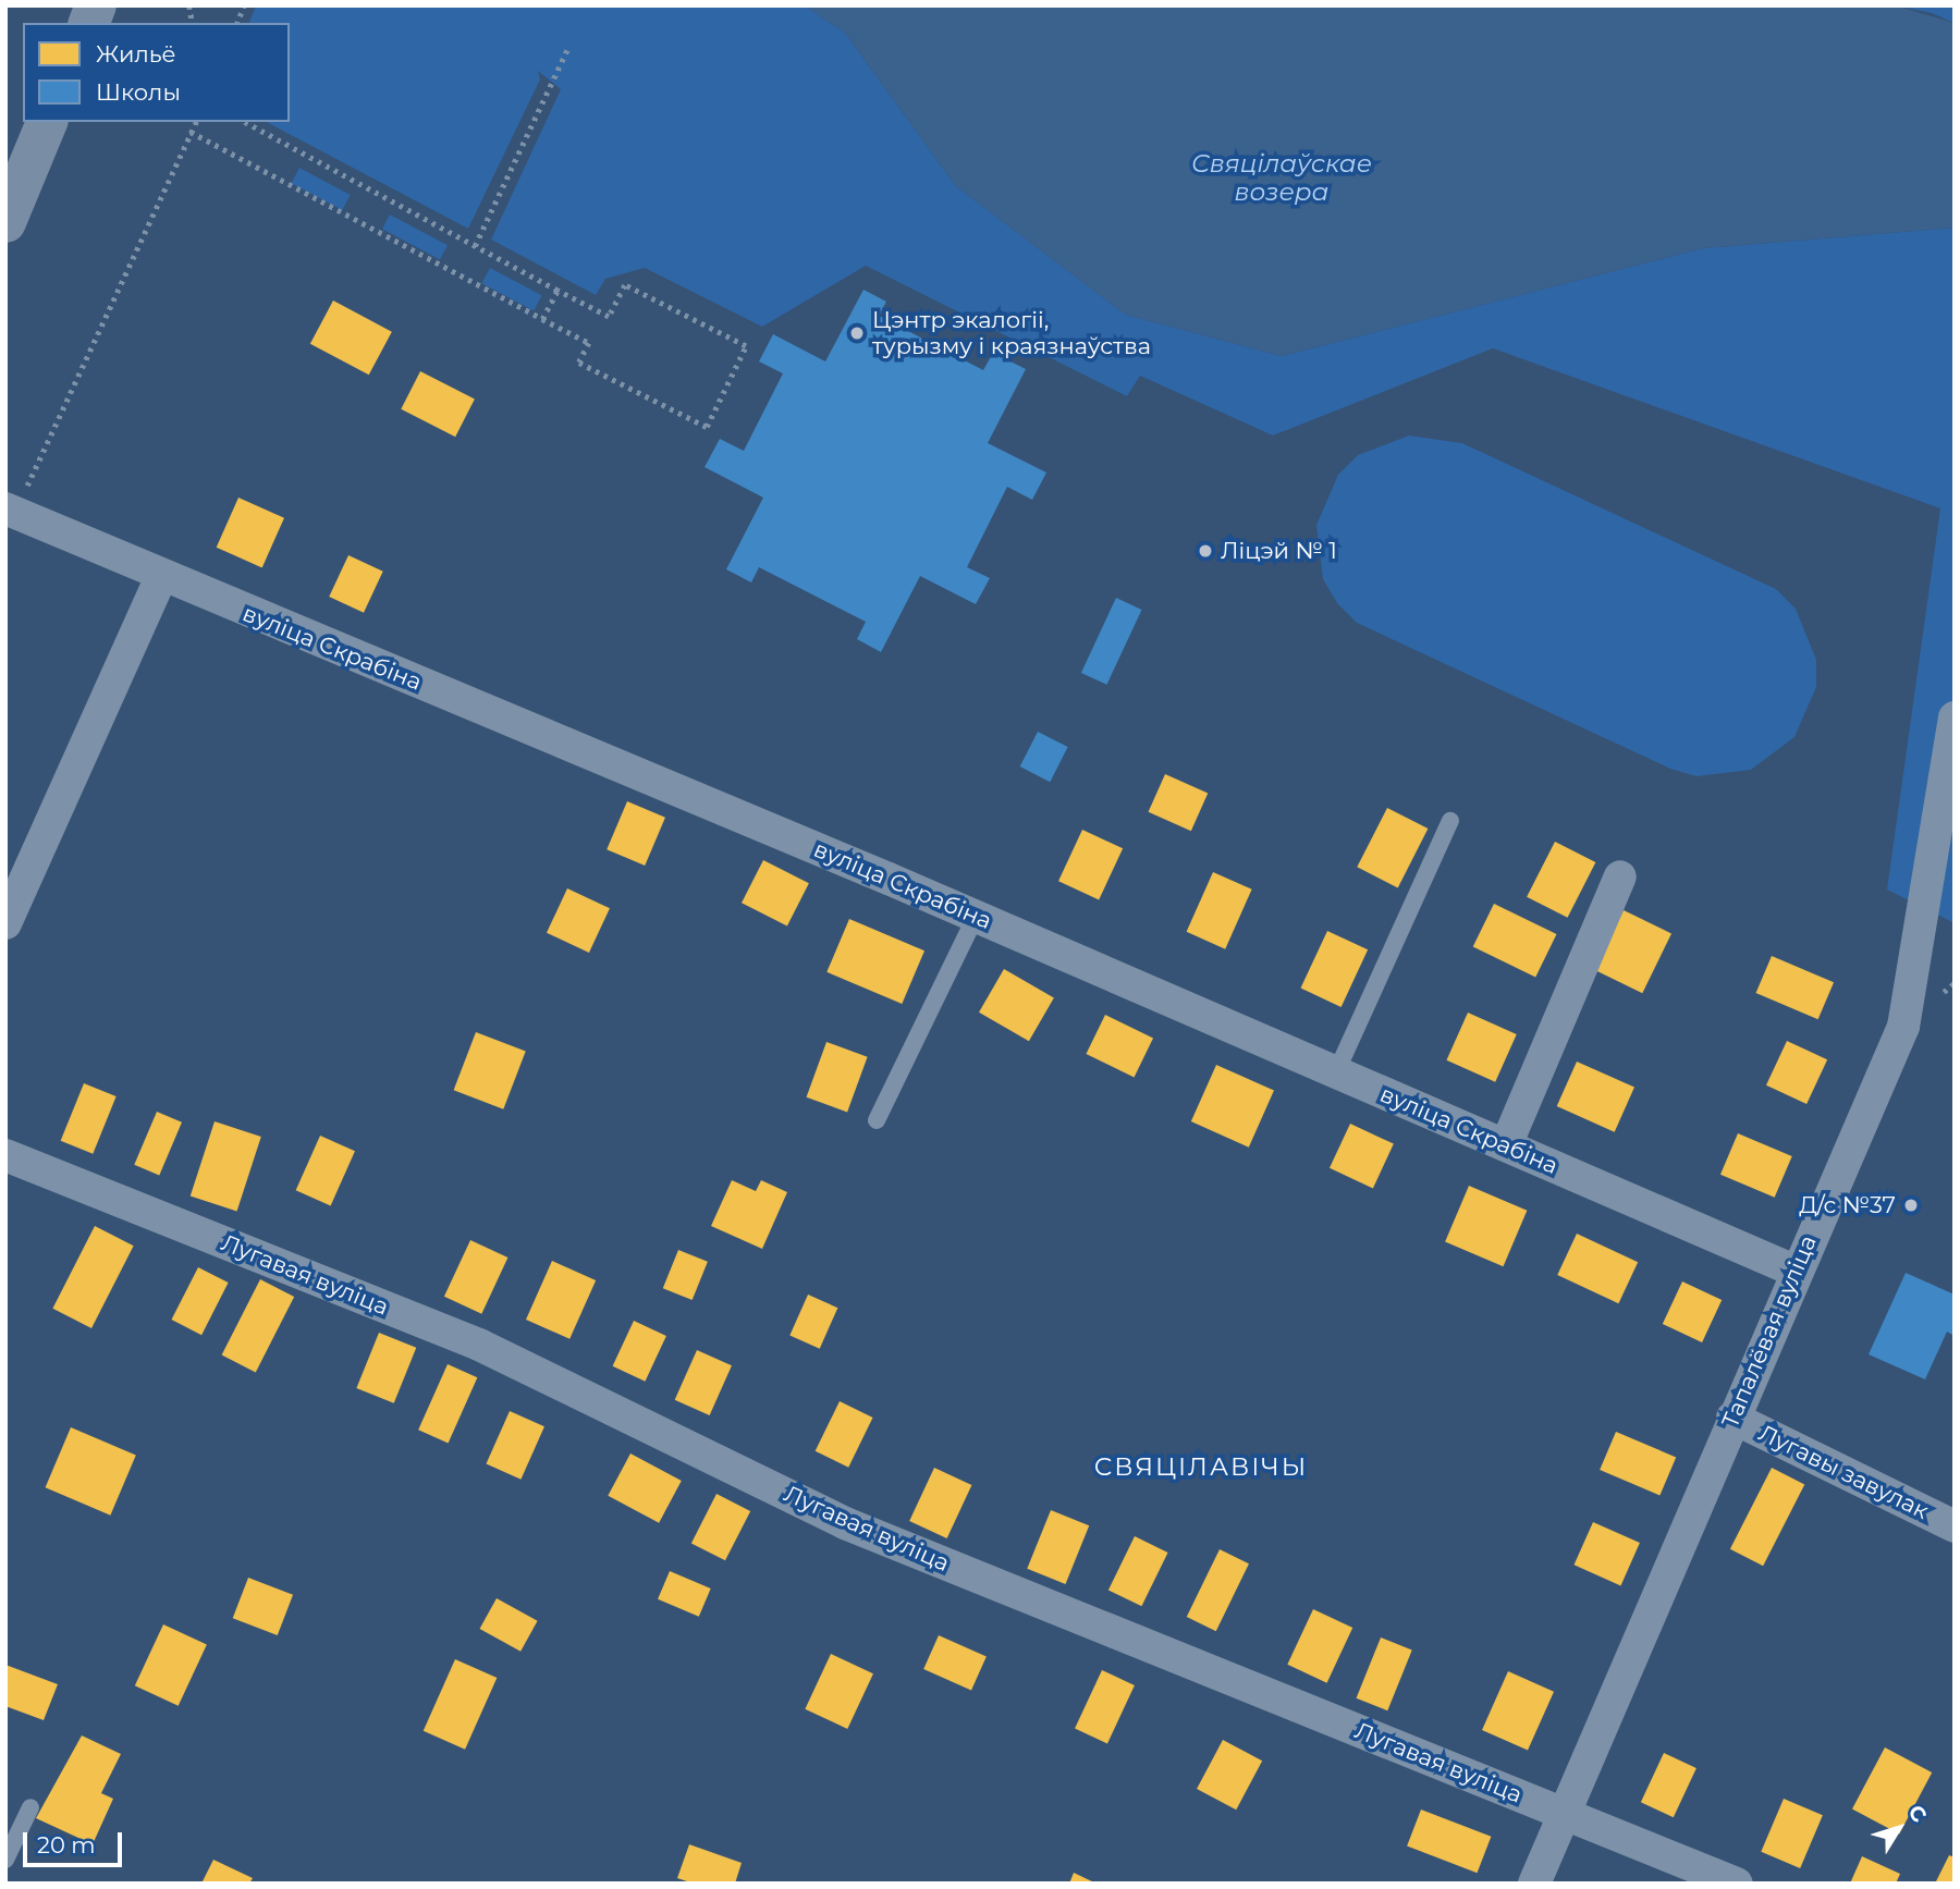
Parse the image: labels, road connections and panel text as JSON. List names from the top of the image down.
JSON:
{
  "streets": {
    "street": [
      "вуліца Скрабіна",
      "Лугавая вуліца",
      "Тапалёвая вуліца",
      "Лугавы завулак"
    ]
  },
  "crossings": [
    ["вуліца Скрабіна", "Тапалёвая вуліца"],
    ["Лугавая вуліца", "Тапалёвая вуліца"],
    ["Тапалёвая вуліца", "Лугавы завулак"]
  ],
  "districts": ["СВЯЦІЛАВІЧЫ"],
  "water": ["Свяцілаўскае возера"],
  "places": ["Цэнтр экалогіі, турызму і краязнаўства", "Ліцэй № 1", "Д/с №37"],
  "legend": ["Жильё", "Школы"],
  "scale_bar": "20 m",
  "north": "top right"
}
